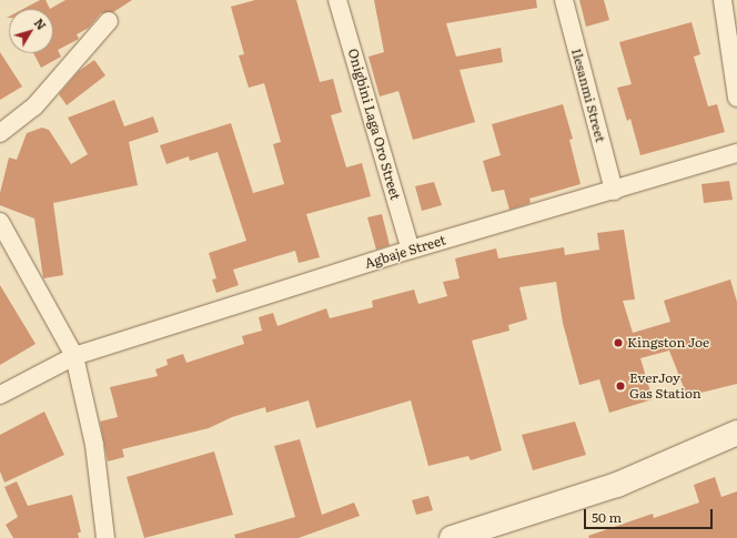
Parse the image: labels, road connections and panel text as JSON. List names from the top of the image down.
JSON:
{
  "streets": {
    "street": ["Ilesanmi Street", "Onigbini Laga Oro Street", "Agbaje Street"]
  },
  "crossings": [
    ["Ilesanmi Street", "Agbaje Street"],
    ["Onigbini Laga Oro Street", "Agbaje Street"]
  ],
  "places": ["Kingston Joe", "EverJoy Gas Station"],
  "scale_bar": "50 m",
  "north": "top right"
}
